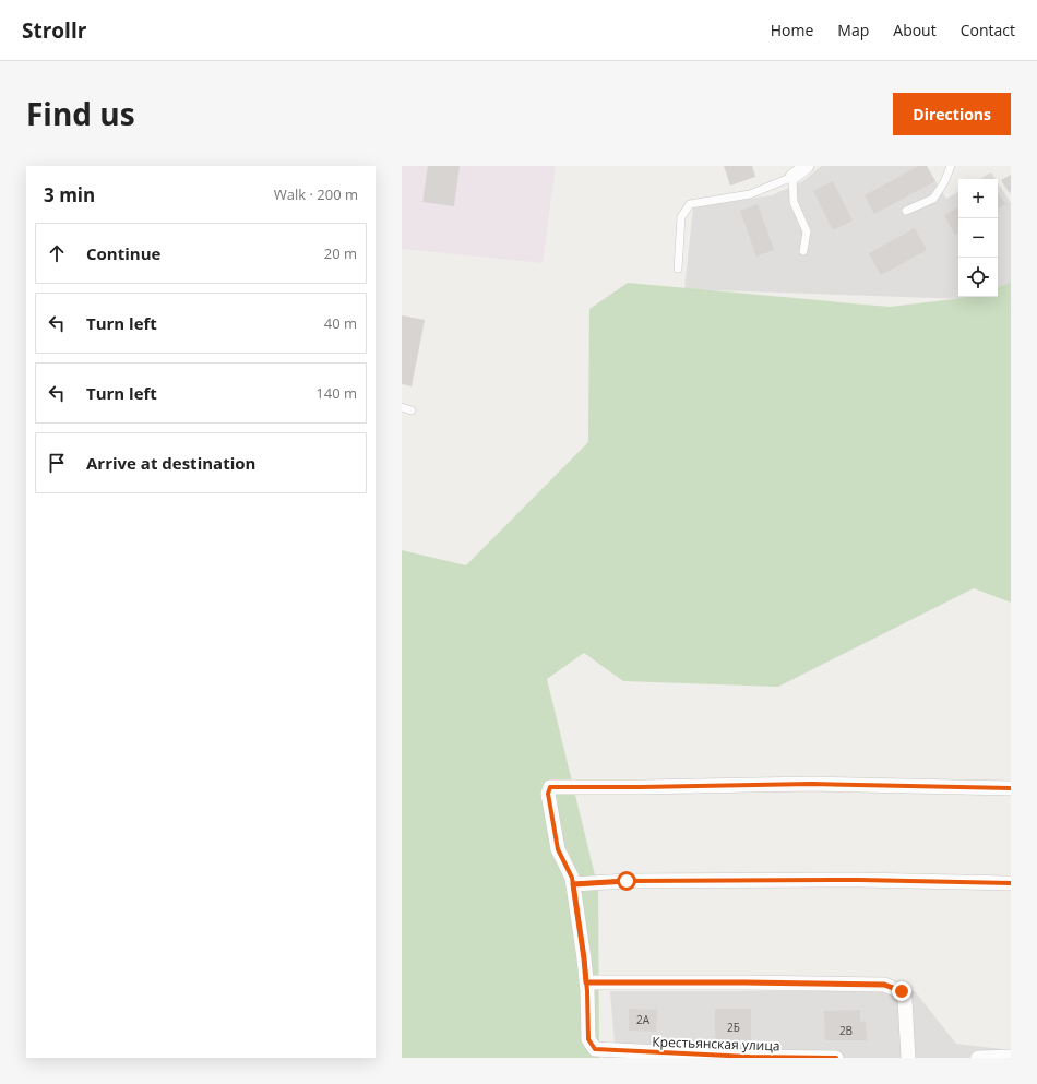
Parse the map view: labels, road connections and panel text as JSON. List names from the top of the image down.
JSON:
{
  "streets": {
    "street": ["Крестьянская улица"]
  },
  "house_numbers": ["2А", "2Б", "2В"],
  "page": {
    "header": "Strollr",
    "nav": [
      "Home",
      "Map",
      "About",
      "Contact"
    ],
    "title": "Find us",
    "buttons": "Directions",
    "heading": ["3 min", "Walk · 200 m"],
    "map_buttons": ["+", "−"],
    "list": [
      ["Continue", "20 m"],
      ["Turn left", "40 m"],
      ["Turn left", "140 m"],
      "Arrive at destination"
    ]
  }
}
